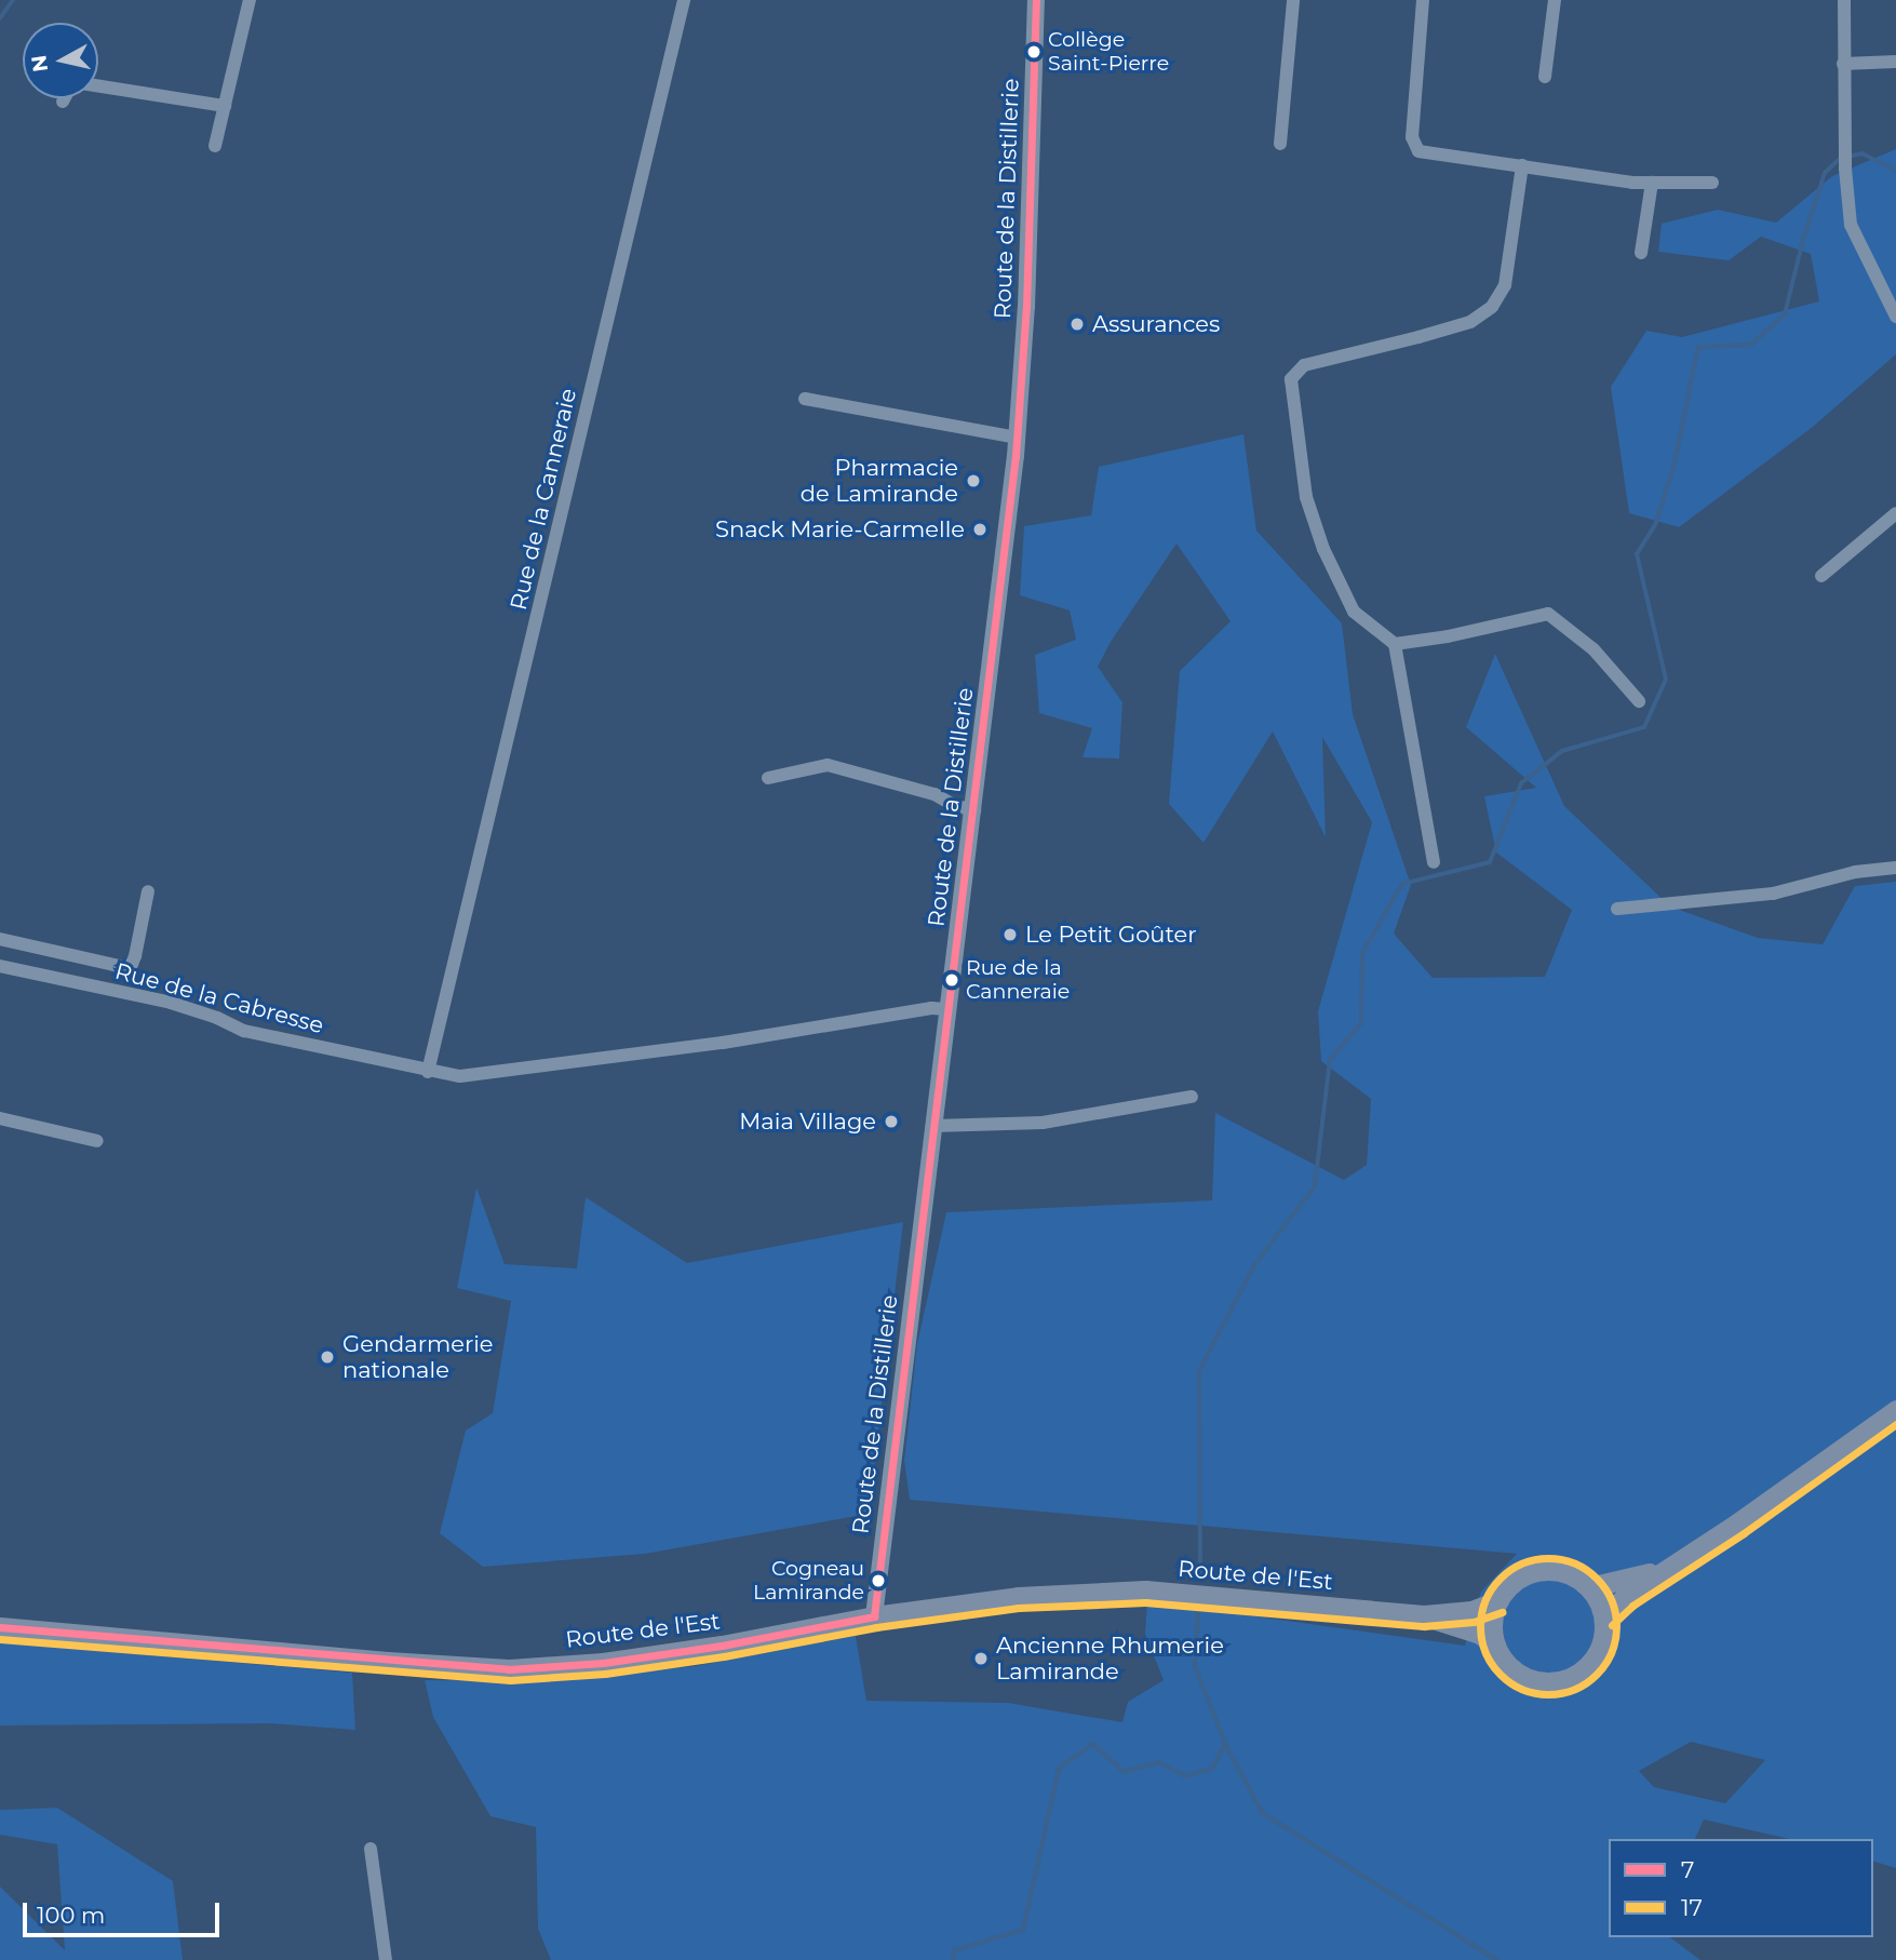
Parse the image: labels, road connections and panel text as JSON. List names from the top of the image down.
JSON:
{
  "streets": {
    "main road": ["Route de l'Est"],
    "street": ["Route de la Distillerie", "Rue de la Canneraie", "Rue de la Cabresse"]
  },
  "crossings": [
    ["Route de la Distillerie", "Route de l'Est"],
    ["Rue de la Canneraie", "Rue de la Cabresse"]
  ],
  "places": [
    "Collège Saint-Pierre",
    "Assurances",
    "Pharmacie de Lamirande",
    "Snack Marie-Carmelle",
    "Le Petit Goûter",
    "Rue de la Canneraie",
    "Maia Village",
    "Gendarmerie nationale",
    "Cogneau Lamirande",
    "Ancienne Rhumerie Lamirande"
  ],
  "lines": ["transit line 7", "transit line 17"],
  "legend": ["7", "17"],
  "scale_bar": "100 m",
  "north": "left"
}
